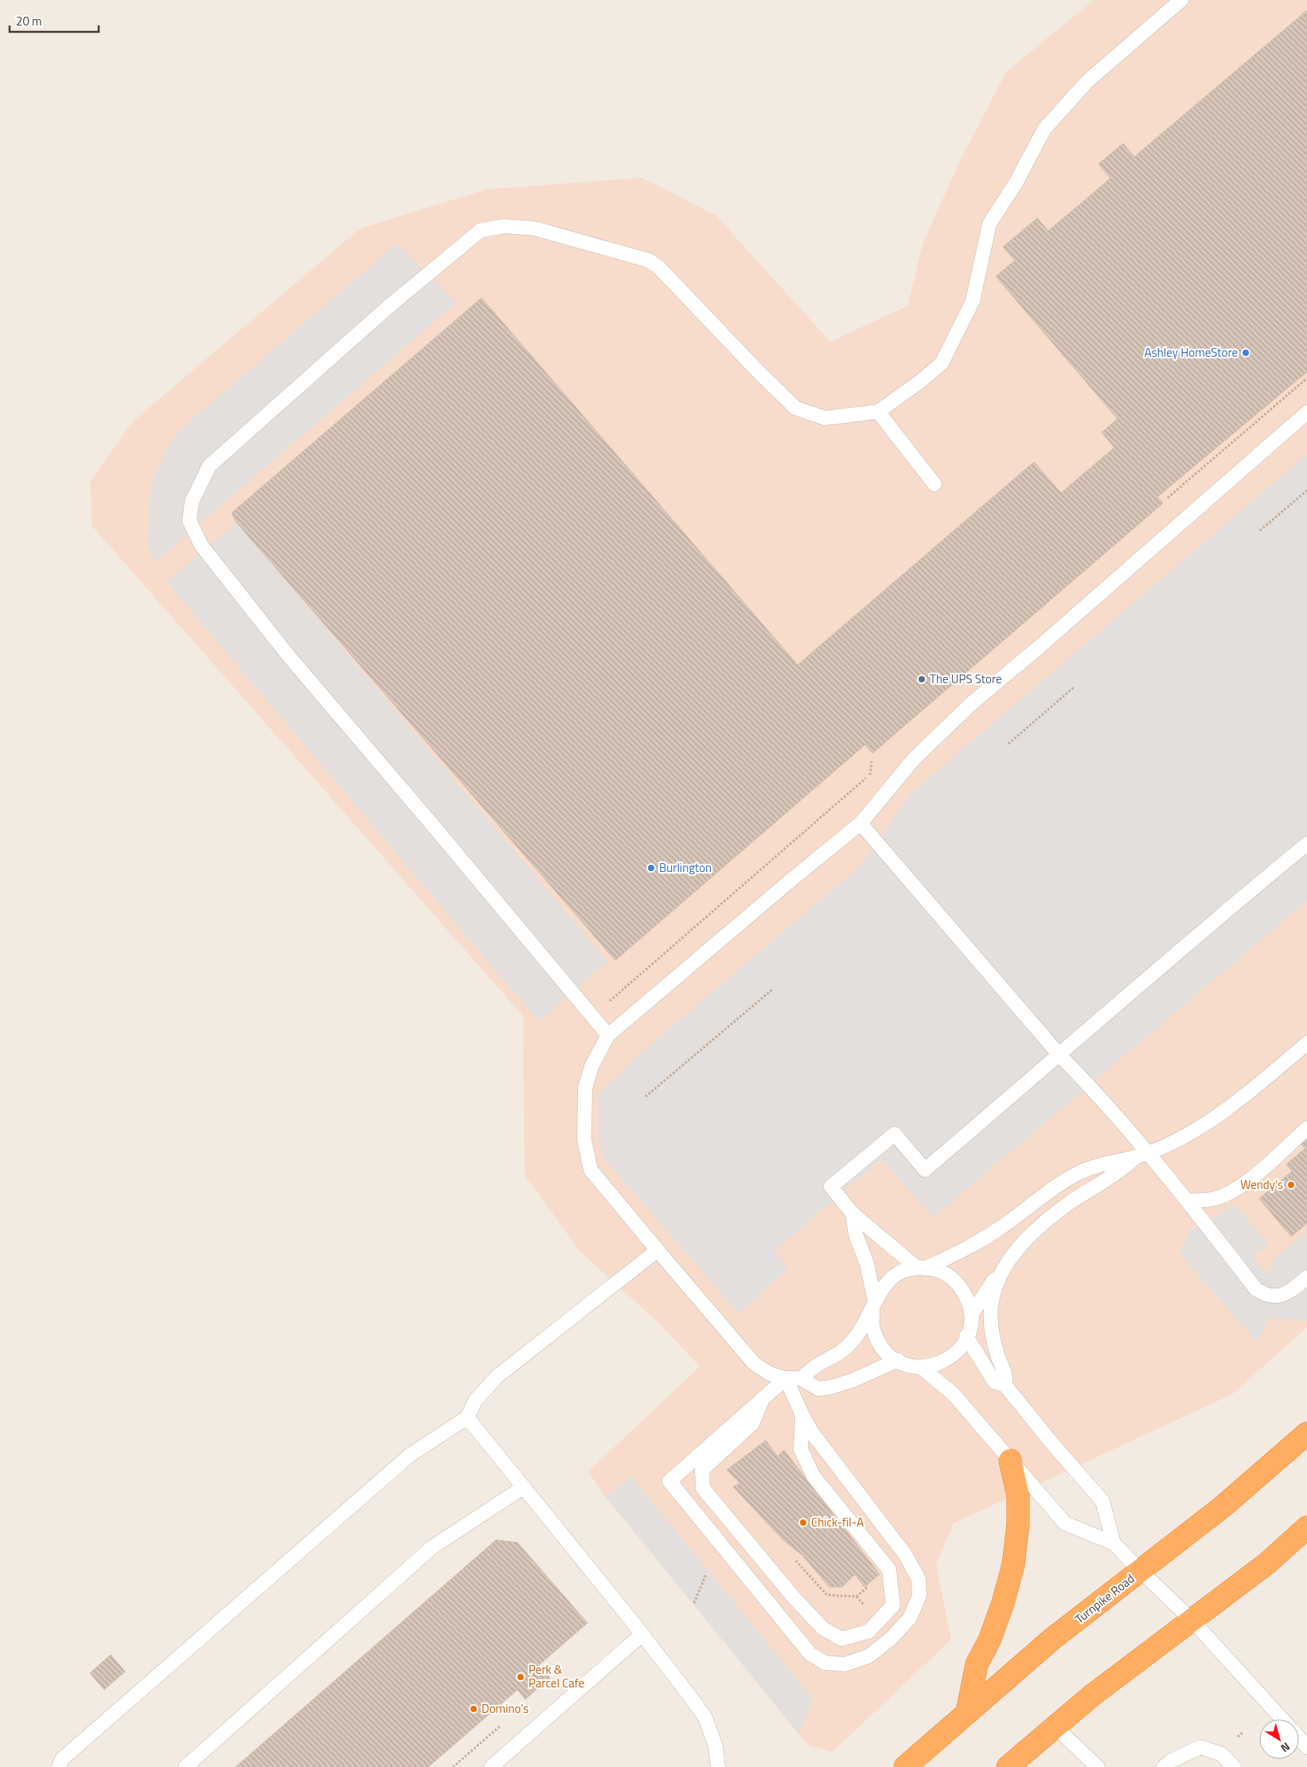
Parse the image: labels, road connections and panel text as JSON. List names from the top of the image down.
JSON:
{
  "streets": {
    "highway": ["Turnpike Road"]
  },
  "places": [
    "Ashley HomeStore",
    "The UPS Store",
    "Burlington",
    "Wendy's",
    "Chick-fil-A",
    "Perk & Parcel Cafe",
    "Domino's"
  ],
  "scale_bar": "20 m",
  "north": "bottom right"
}
